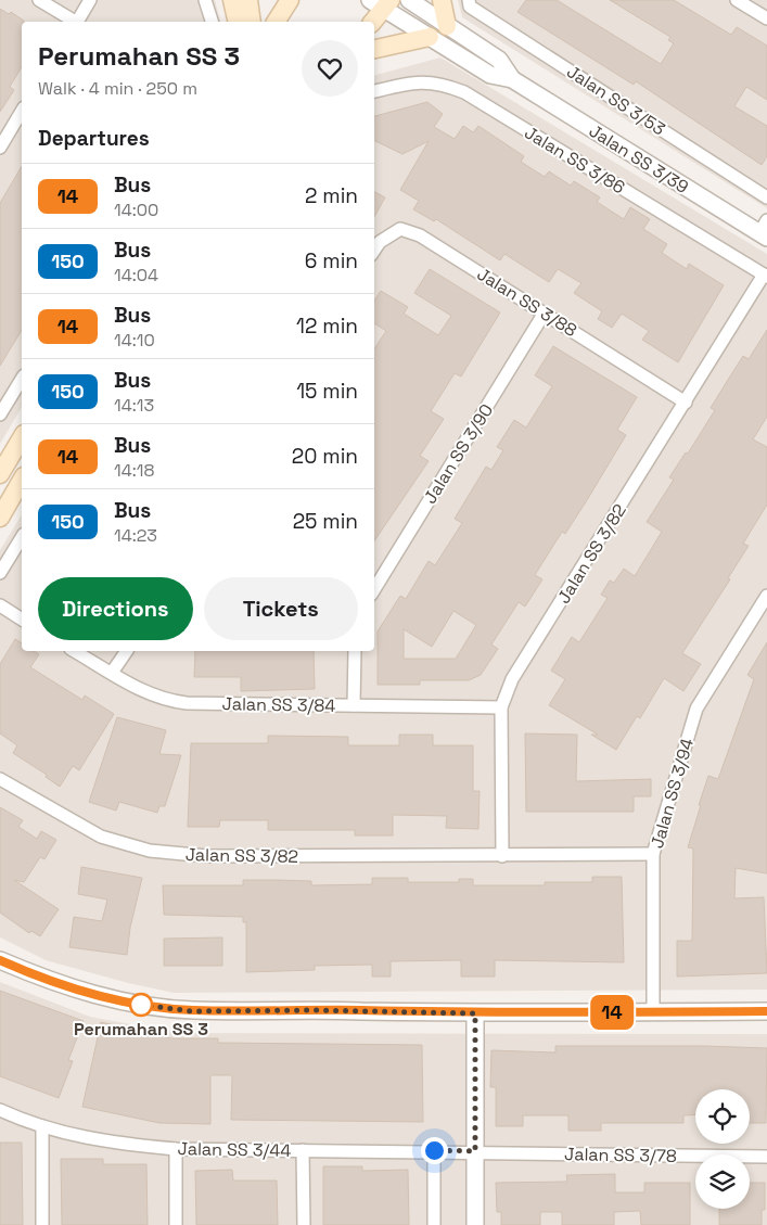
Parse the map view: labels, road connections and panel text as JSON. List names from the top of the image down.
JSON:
{
  "streets": {
    "street": [
      "Jalan SS 3/53",
      "Jalan SS 3/39",
      "Jalan SS 3/86",
      "Jalan SS 3/88",
      "Jalan SS 3/90",
      "Jalan SS 3/82",
      "Jalan SS 3/84",
      "Jalan SS 3/94",
      "Jalan SS 3/44",
      "Jalan SS 3/78"
    ]
  },
  "crossings": [
    ["Jalan SS 3/86", "Jalan SS 3/82"],
    ["Jalan SS 3/88", "Jalan SS 3/90"],
    ["Jalan SS 3/88", "Jalan SS 3/82"],
    ["Jalan SS 3/82", "Jalan SS 3/84"],
    ["Jalan SS 3/82", "Jalan SS 3/94"],
    ["Jalan SS 3/44", "Jalan SS 3/78"]
  ],
  "places": ["Perumahan SS 3"],
  "lines": ["bus line 14"],
  "page": {
    "on_map": "14",
    "heading": [
      ["Perumahan SS 3", "Walk · 4 min · 250 m"],
      "Departures"
    ],
    "list": [
      {
        "mark": "14",
        "name": "Bus",
        "note": "14:00",
        "value": "2 min"
      },
      {
        "mark": "150",
        "name": "Bus",
        "note": "14:04",
        "value": "6 min"
      },
      {
        "mark": "14",
        "name": "Bus",
        "note": "14:10",
        "value": "12 min"
      },
      {
        "mark": "150",
        "name": "Bus",
        "note": "14:13",
        "value": "15 min"
      },
      {
        "mark": "14",
        "name": "Bus",
        "note": "14:18",
        "value": "20 min"
      },
      {
        "mark": "150",
        "name": "Bus",
        "note": "14:23",
        "value": "25 min"
      }
    ],
    "buttons": ["Directions", "Tickets"]
  }
}
